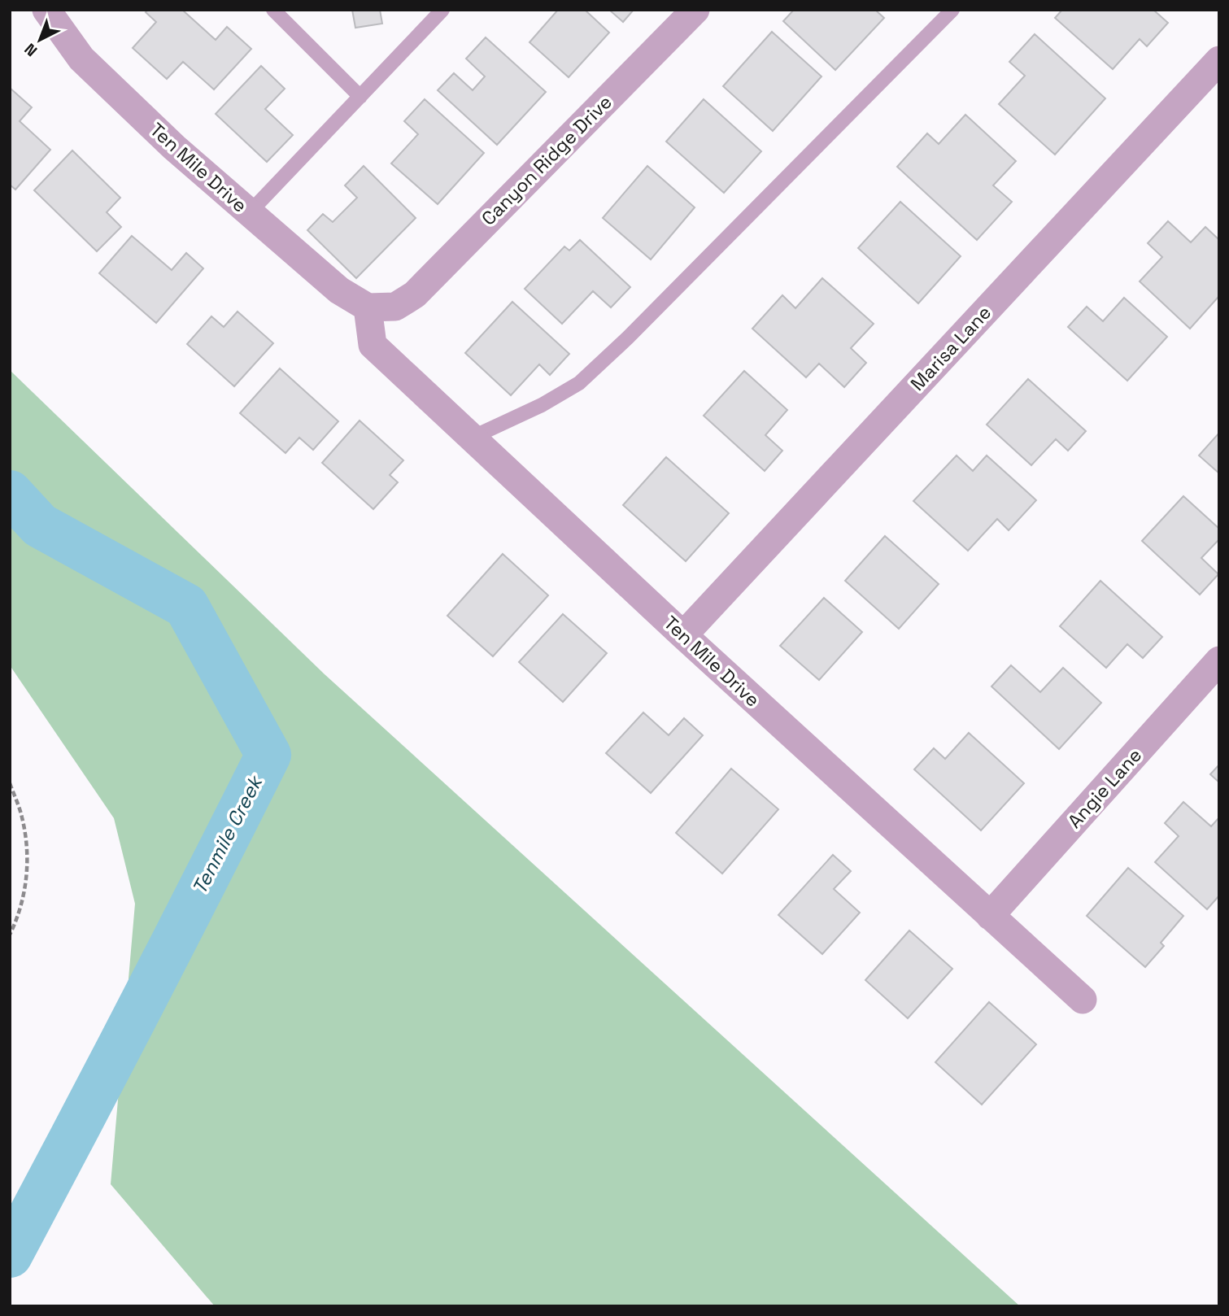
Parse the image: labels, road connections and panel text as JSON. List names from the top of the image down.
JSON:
{
  "streets": {
    "street": [
      "Canyon Ridge Drive",
      "Ten Mile Drive",
      "Marisa Lane",
      "Angie Lane"
    ]
  },
  "crossings": [
    ["Canyon Ridge Drive", "Ten Mile Drive"],
    ["Ten Mile Drive", "Marisa Lane"],
    ["Ten Mile Drive", "Angie Lane"]
  ],
  "water": ["Tenmile Creek"],
  "north": "bottom left"
}
